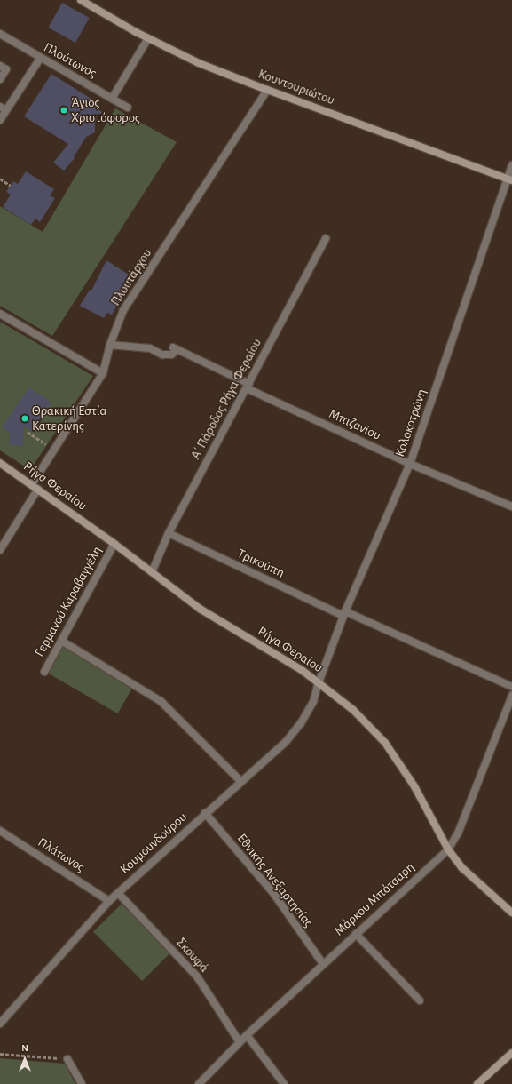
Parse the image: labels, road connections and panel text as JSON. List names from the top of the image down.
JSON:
{
  "streets": {
    "street": [
      "Πλούτωνος",
      "Κουντουριώτου",
      "Πλουτάρχου",
      "Α΄ Πάροδος Ρήγα Φεραίου",
      "Κολοκοτρώνη",
      "Μπιζανίου",
      "Ρήγα Φεραίου",
      "Τρικούπη",
      "Γερμανού Καραβαγγέλη",
      "Κουμουνδούρου",
      "Πλάτωνος",
      "Εθνικής Ανεξαρτησίας",
      "Μάρκου Μπότσαρη",
      "Σκουφά"
    ]
  },
  "crossings": [
    ["Κουντουριώτου", "Πλουτάρχου"],
    ["Κουντουριώτου", "Κολοκοτρώνη"],
    ["Πλουτάρχου", "Μπιζανίου"],
    ["Πλουτάρχου", "Ρήγα Φεραίου"],
    ["Α΄ Πάροδος Ρήγα Φεραίου", "Μπιζανίου"],
    ["Α΄ Πάροδος Ρήγα Φεραίου", "Ρήγα Φεραίου"],
    ["Α΄ Πάροδος Ρήγα Φεραίου", "Τρικούπη"],
    ["Κολοκοτρώνη", "Μπιζανίου"],
    ["Κολοκοτρώνη", "Ρήγα Φεραίου"],
    ["Κολοκοτρώνη", "Τρικούπη"],
    ["Κολοκοτρώνη", "Κουμουνδούρου"],
    ["Ρήγα Φεραίου", "Γερμανού Καραβαγγέλη"],
    ["Ρήγα Φεραίου", "Κουμουνδούρου"],
    ["Ρήγα Φεραίου", "Μάρκου Μπότσαρη"],
    ["Κουμουνδούρου", "Πλάτωνος"],
    ["Κουμουνδούρου", "Εθνικής Ανεξαρτησίας"],
    ["Κουμουνδούρου", "Σκουφά"],
    ["Εθνικής Ανεξαρτησίας", "Μάρκου Μπότσαρη"],
    ["Μάρκου Μπότσαρη", "Σκουφά"]
  ],
  "places": ["Άγιος Χριστόφορος", "Θρακική Εστία Κατερίνης"],
  "north": "top"
}
